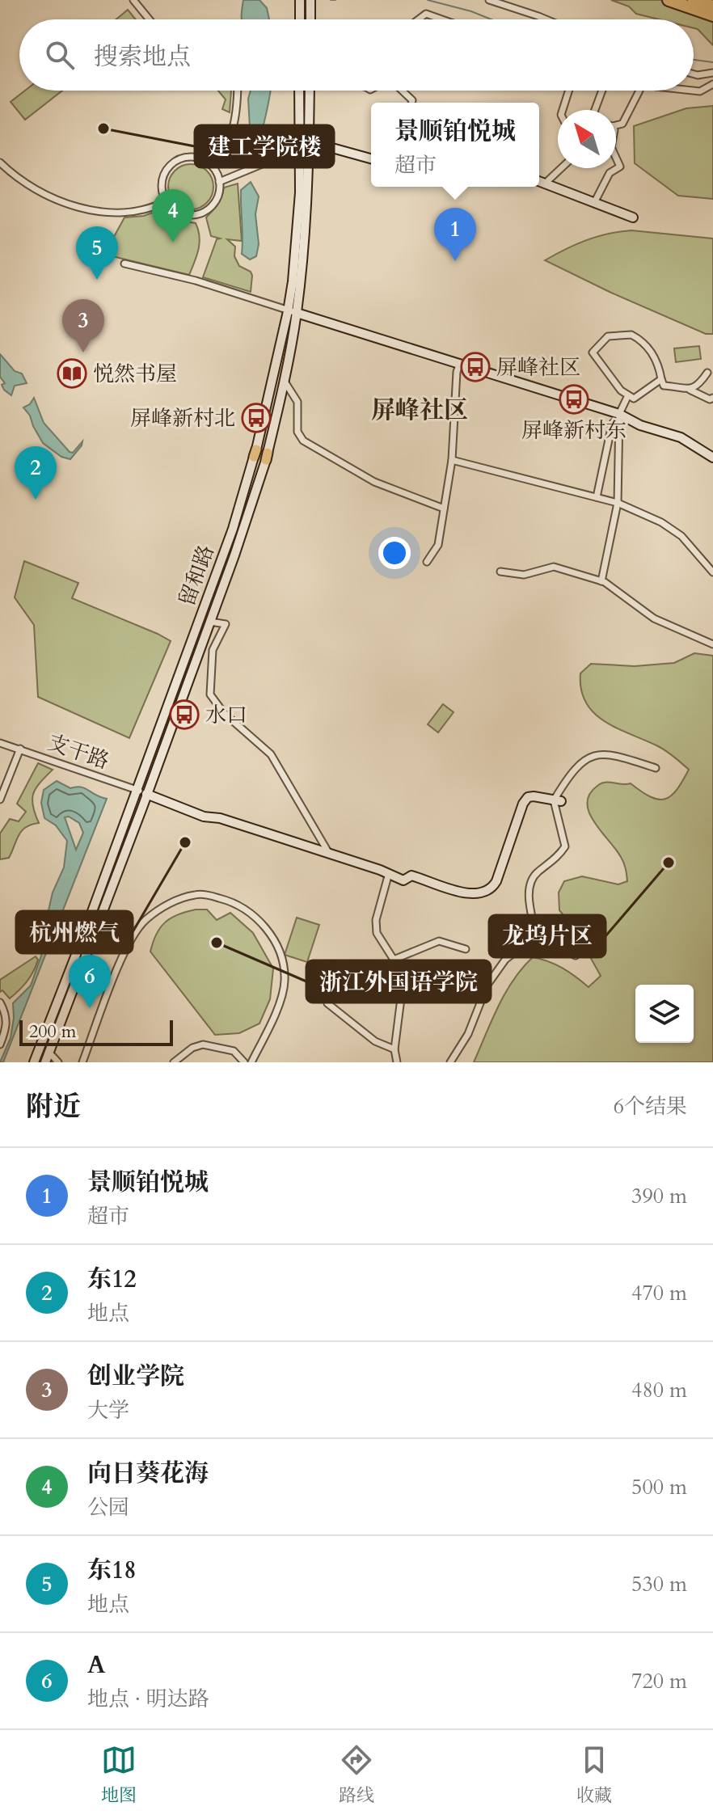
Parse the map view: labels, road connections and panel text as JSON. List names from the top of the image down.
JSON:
{
  "streets": {
    "main road": ["留和路"],
    "street": ["支干路"]
  },
  "crossings": [
    ["留和路", "支干路"]
  ],
  "districts": ["屏峰社区"],
  "places": {
    "other": [
      "建工学院楼",
      "杭州燃气",
      "龙坞片区",
      "浙江外国语学院"
    ],
    "bus stop": [
      "屏峰社区",
      "屏峰新村东",
      "屏峰新村北",
      "水口"
    ],
    "library": ["悦然书屋"]
  },
  "scale_bar": "200 m",
  "north": "top left",
  "page": {
    "search": "搜索地点",
    "popup": ["景顺铂悦城", "超市"],
    "pins": [
      "4",
      "1",
      "5",
      "3",
      "2",
      "6"
    ],
    "scale": "200 m",
    "heading": ["附近", "6个结果"],
    "list": [
      {
        "mark": "1",
        "name": "景顺铂悦城",
        "note": "超市",
        "value": "390 m"
      },
      {
        "mark": "2",
        "name": "东12",
        "note": "地点",
        "value": "470 m"
      },
      {
        "mark": "3",
        "name": "创业学院",
        "note": "大学",
        "value": "480 m"
      },
      {
        "mark": "4",
        "name": "向日葵花海",
        "note": "公园",
        "value": "500 m"
      },
      {
        "mark": "5",
        "name": "东18",
        "note": "地点",
        "value": "530 m"
      },
      {
        "mark": "6",
        "name": "A",
        "note": "地点 · 明达路",
        "value": "720 m"
      }
    ],
    "nav": ["地图", "路线", "收藏"]
  }
}
